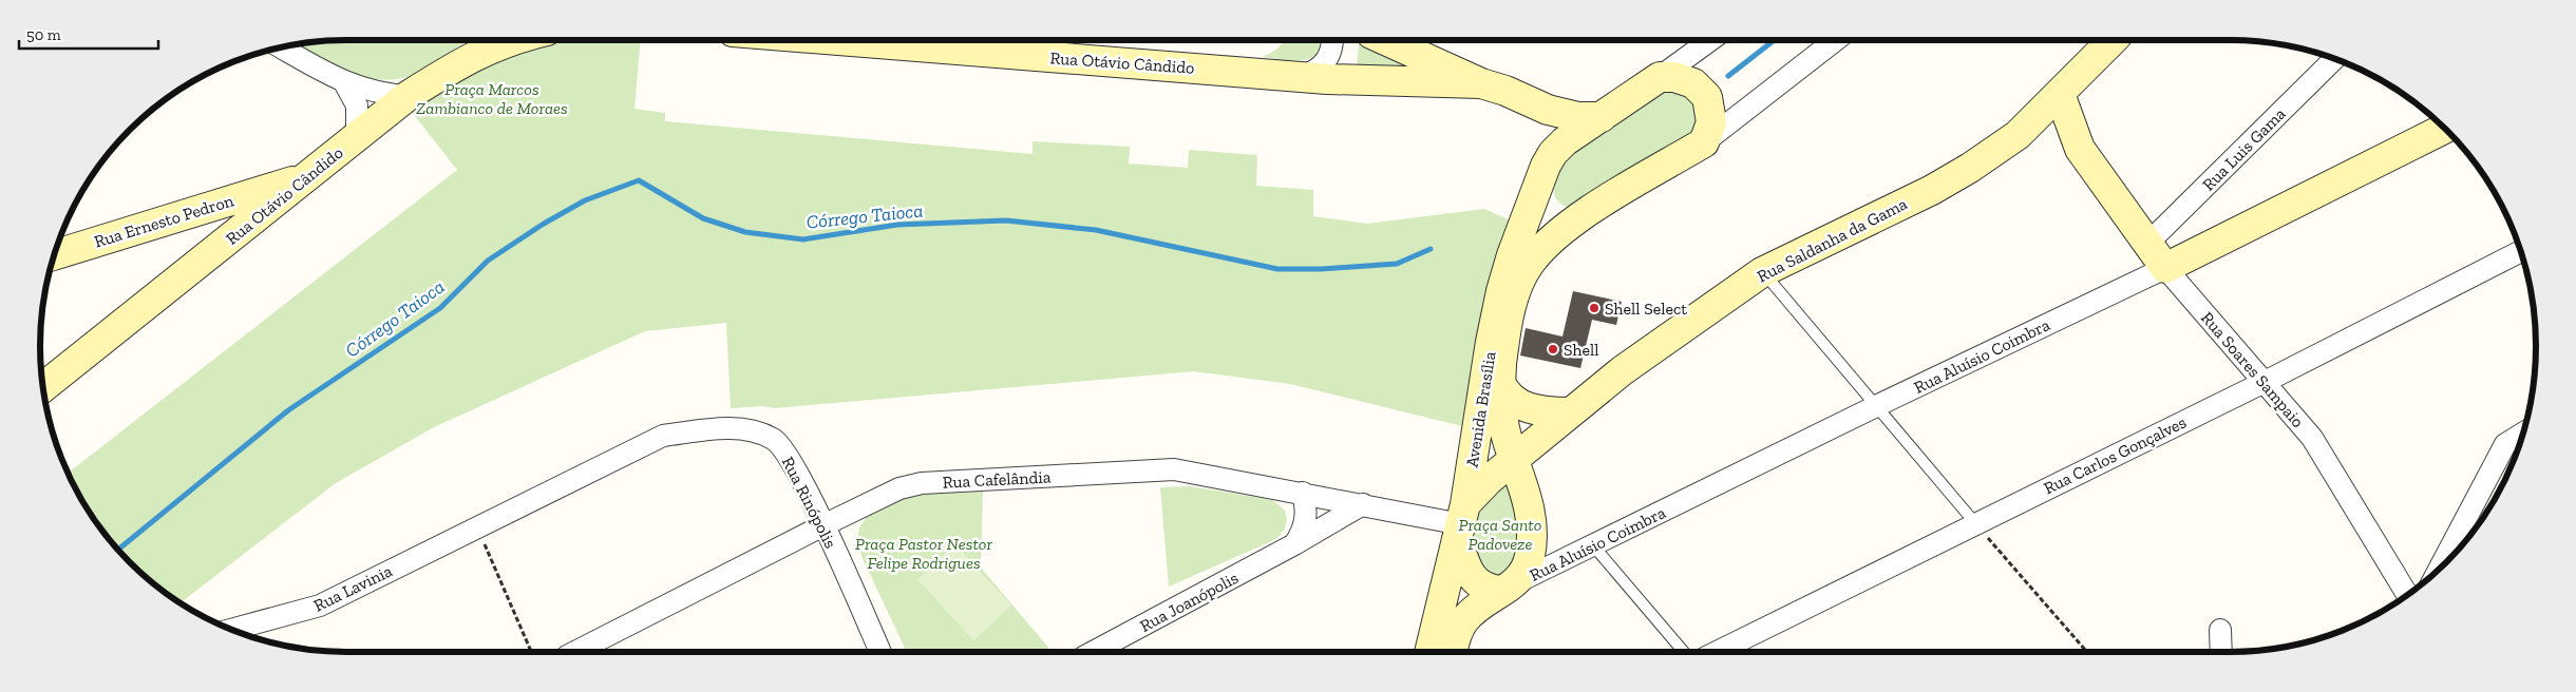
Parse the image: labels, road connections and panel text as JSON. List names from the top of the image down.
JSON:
{
  "streets": {
    "main road": [
      "Rua Otávio Cândido",
      "Rua Ernesto Pedron",
      "Rua Saldanha da Gama",
      "Rua Aluísio Coimbra",
      "Rua Soares Sampaio",
      "Avenida Brasília"
    ],
    "street": [
      "Rua Luis Gama",
      "Rua Carlos Gonçalves",
      "Rua Cafelândia",
      "Rua Rinópolis",
      "Rua Lavinia",
      "Rua Joanópolis"
    ]
  },
  "crossings": [
    ["Rua Otávio Cândido", "Rua Ernesto Pedron"],
    ["Rua Luis Gama", "Rua Soares Sampaio"],
    ["Rua Saldanha da Gama", "Rua Soares Sampaio"],
    ["Rua Saldanha da Gama", "Avenida Brasília"],
    ["Rua Saldanha da Gama", "Rua Cafelândia"],
    ["Rua Aluísio Coimbra", "Rua Soares Sampaio"],
    ["Rua Aluísio Coimbra", "Avenida Brasília"],
    ["Rua Soares Sampaio", "Rua Carlos Gonçalves"],
    ["Avenida Brasília", "Rua Cafelândia"],
    ["Rua Cafelândia", "Rua Rinópolis"],
    ["Rua Cafelândia", "Rua Joanópolis"],
    ["Rua Rinópolis", "Rua Lavinia"]
  ],
  "water": ["Córrego Taioca"],
  "parks": ["Praça Marcos Zambianco de Moraes", "Praça Santo Padoveze", "Praça Pastor Nestor Felipe Rodrigues"],
  "places": ["Shell Select", "Shell"],
  "scale_bar": "50 m"
}
